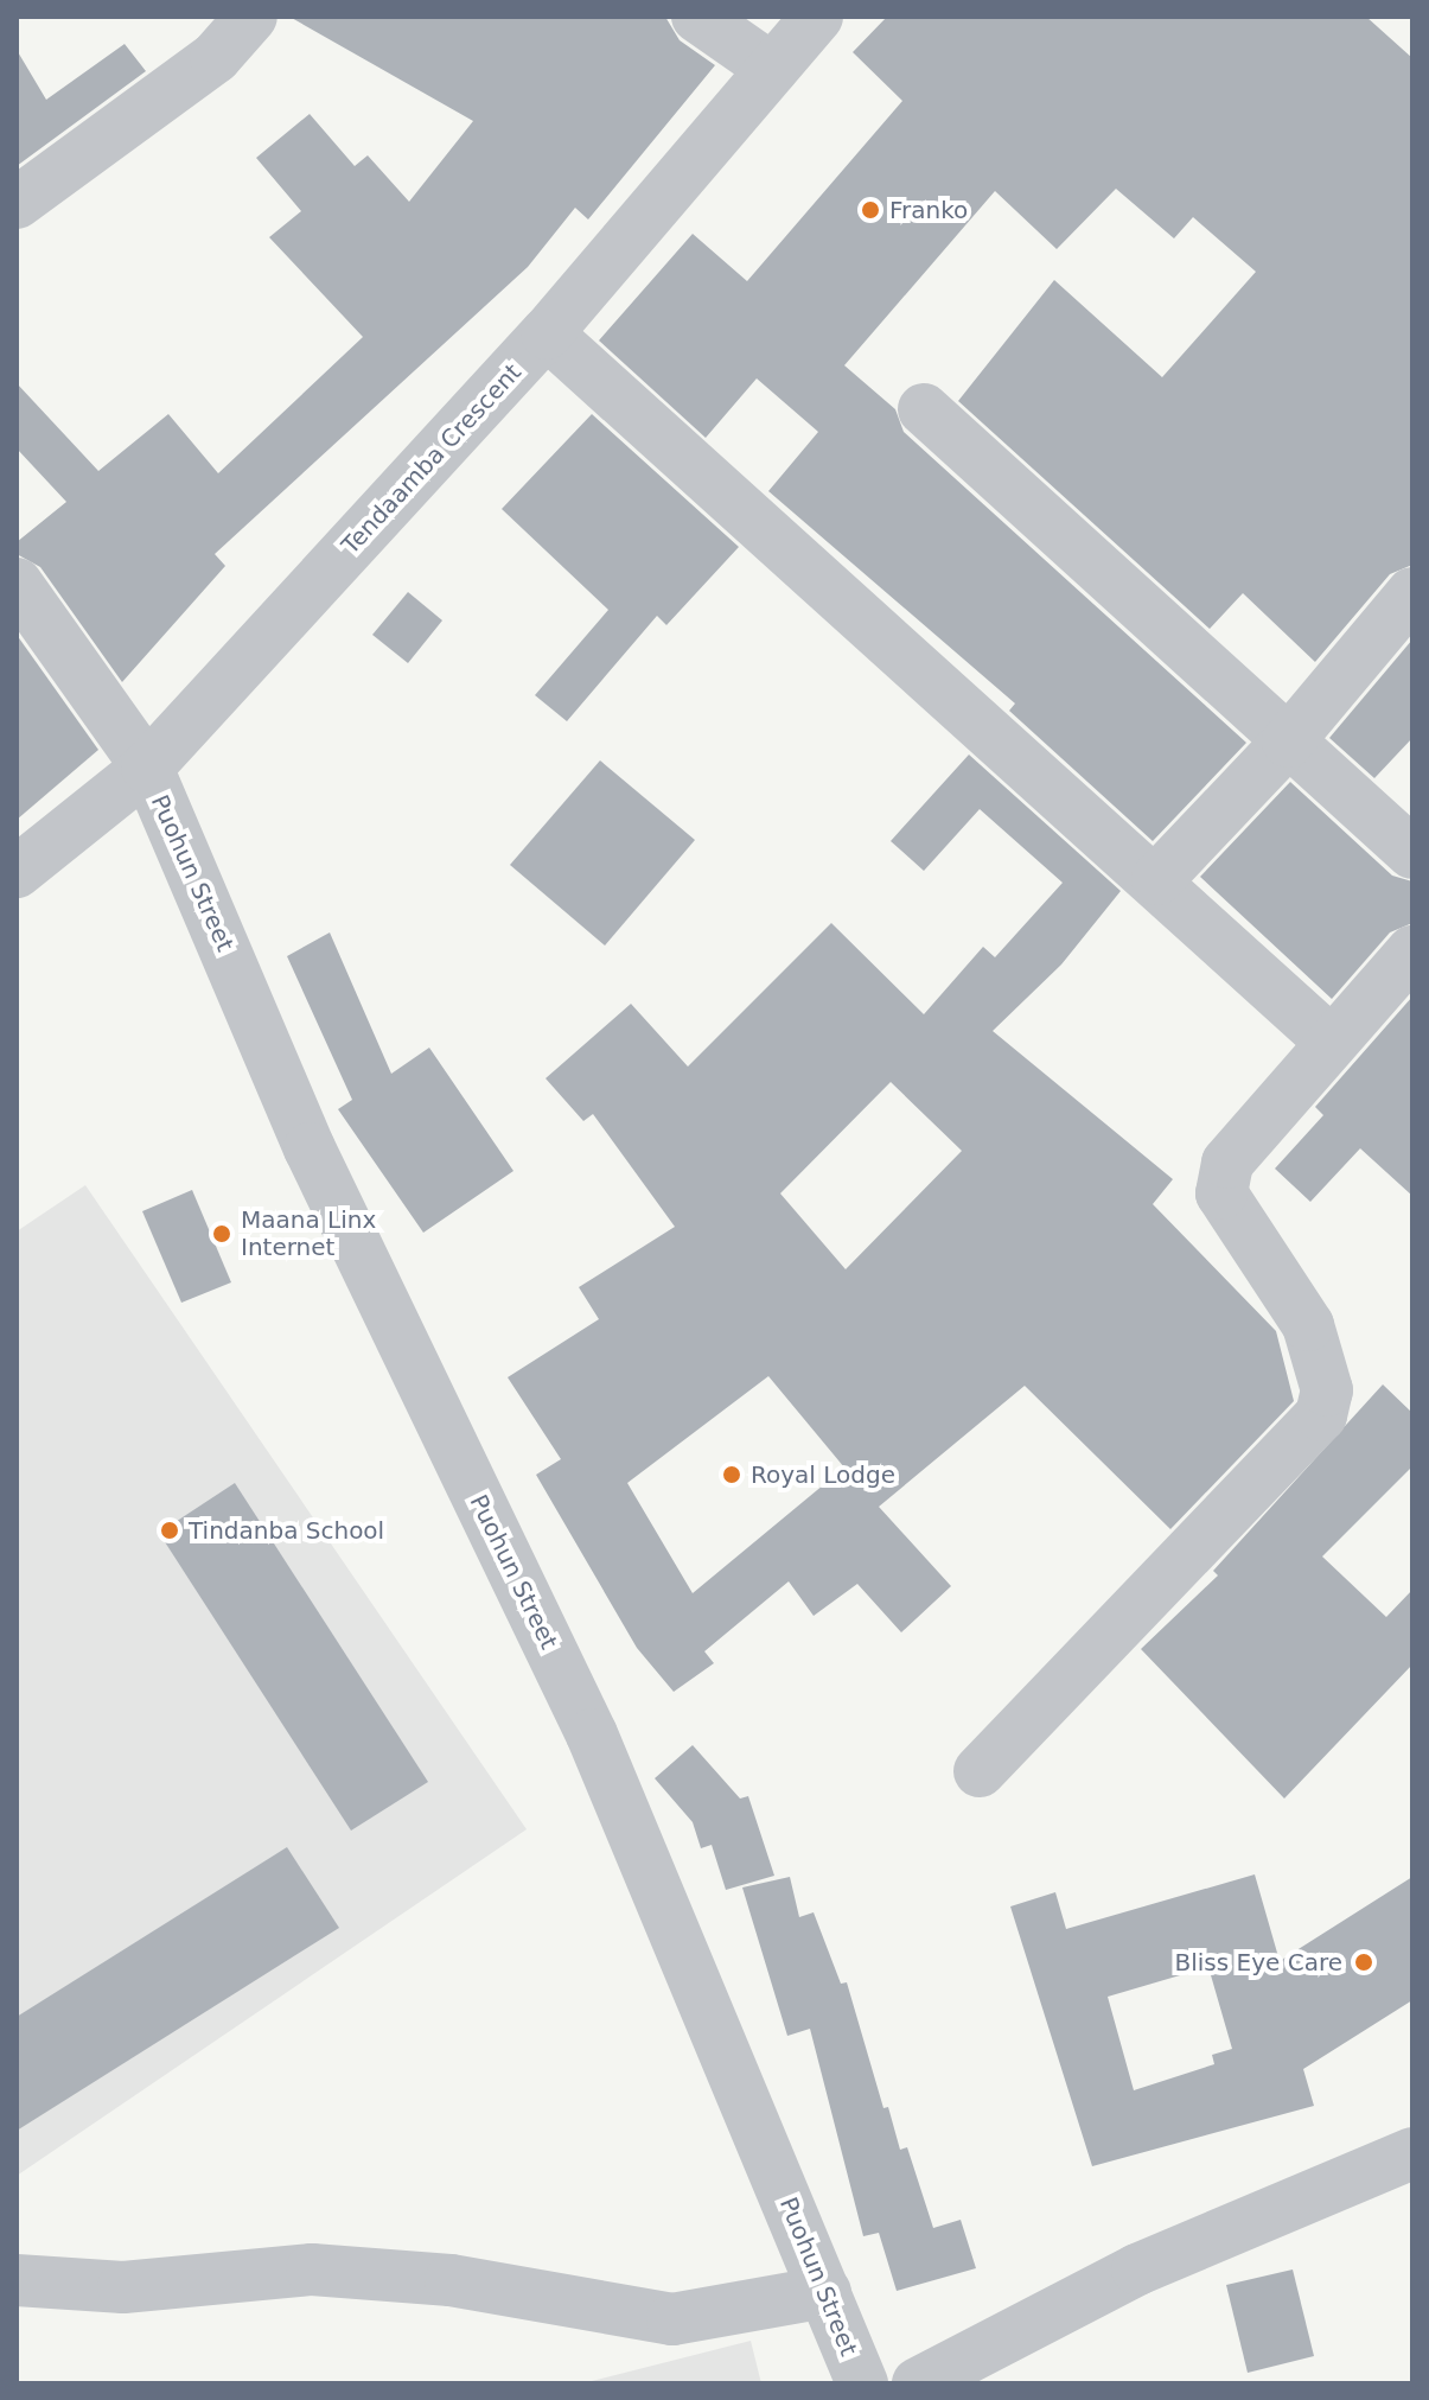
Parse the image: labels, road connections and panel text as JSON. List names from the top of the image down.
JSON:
{
  "streets": {
    "street": ["Tendaamba Crescent", "Puohun Street"]
  },
  "crossings": [
    ["Tendaamba Crescent", "Puohun Street"]
  ],
  "places": [
    "Franko",
    "Maana Linx Internet",
    "Royal Lodge",
    "Tindanba School",
    "Bliss Eye Care"
  ]
}
